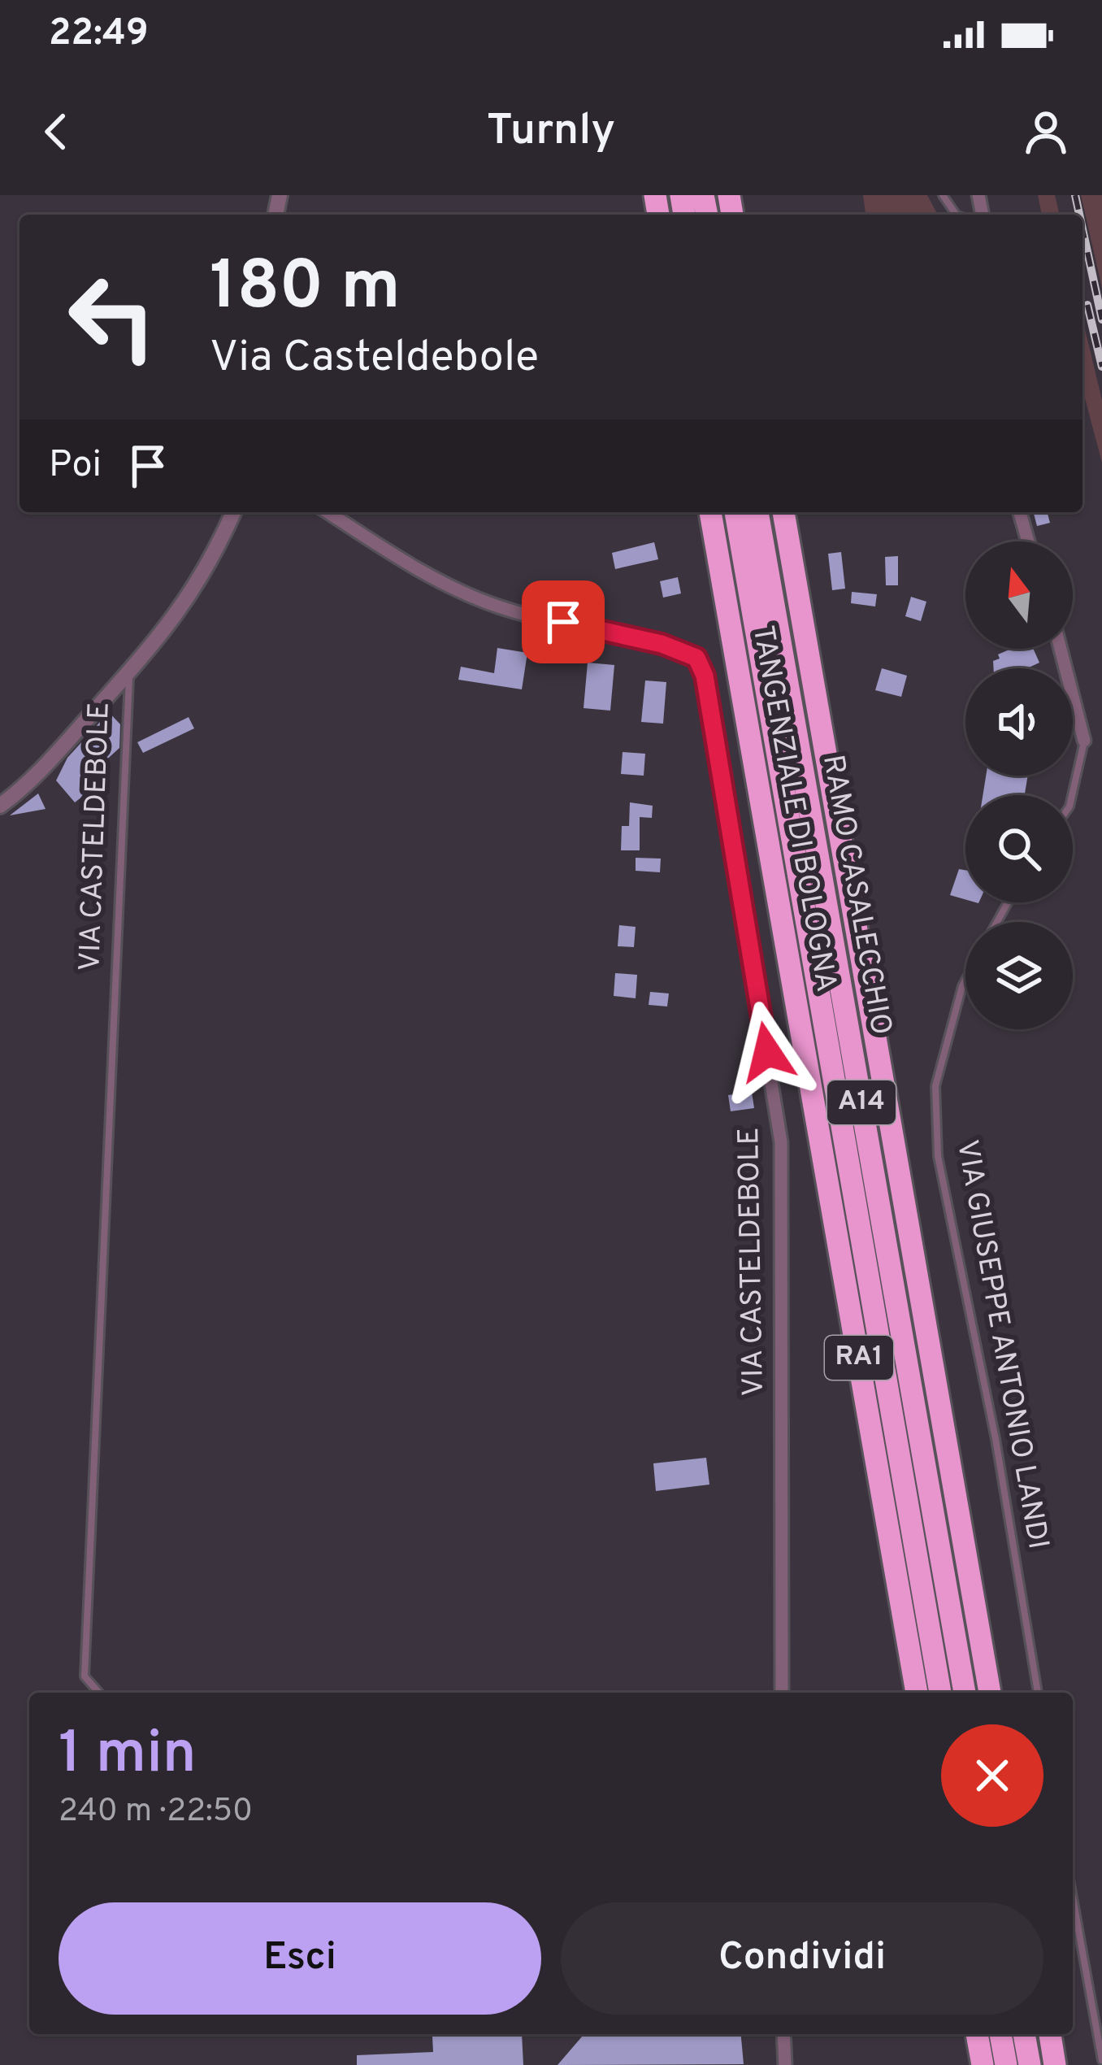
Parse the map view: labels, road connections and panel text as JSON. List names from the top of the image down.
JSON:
{
  "streets": {
    "highway": [
      "TANGENZIALE DI BOLOGNA",
      "RAMO CASALECCHIO",
      "A14",
      "RA1"
    ],
    "street": ["VIA CASTELDEBOLE"],
    "lane": ["VIA GIUSEPPE ANTONIO LANDI"]
  },
  "north": "top",
  "page": {
    "status": "22:49",
    "header": "Turnly",
    "turn": ["180 m", "Via Casteldebole"],
    "then": "Poi",
    "heading": ["1 min", "240 m · 22:50"],
    "buttons": ["Esci", "Condividi"]
  }
}
